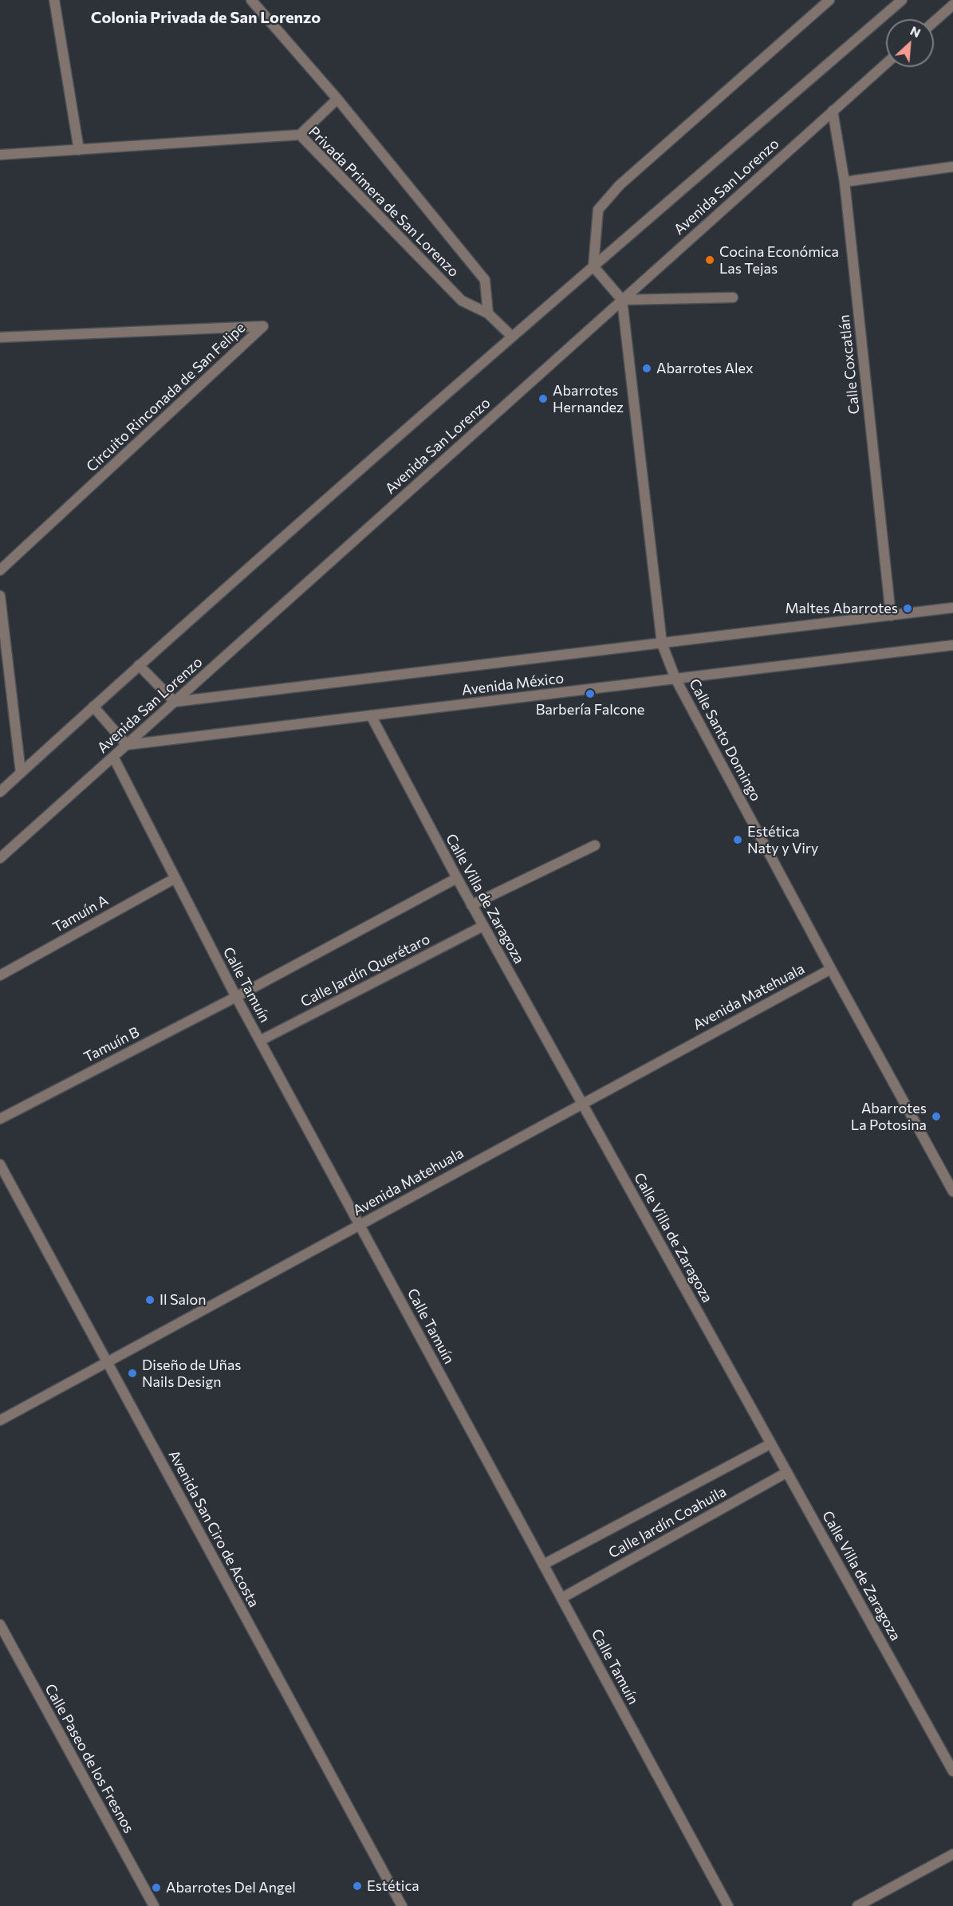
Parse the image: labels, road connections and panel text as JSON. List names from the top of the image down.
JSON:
{
  "streets": {
    "street": [
      "Avenida San Lorenzo",
      "Privada Primera de San Lorenzo",
      "Calle Coxcatlán",
      "Circuito Rinconada de San Felipe",
      "Avenida México",
      "Calle Santo Domingo",
      "Calle Villa de Zaragoza",
      "Tamuín A",
      "Calle Jardín Querétaro",
      "Calle Tamuín",
      "Avenida Matehuala",
      "Tamuín B",
      "Calle Jardín Coahuila",
      "Avenida San Ciro de Acosta",
      "Calle Paseo de los Fresnos"
    ]
  },
  "crossings": [
    ["Avenida San Lorenzo", "Privada Primera de San Lorenzo"],
    ["Avenida San Lorenzo", "Calle Coxcatlán"],
    ["Avenida San Lorenzo", "Avenida México"],
    ["Avenida San Lorenzo", "Calle Santo Domingo"],
    ["Avenida San Lorenzo", "Calle Tamuín"],
    ["Calle Coxcatlán", "Avenida México"],
    ["Avenida México", "Calle Santo Domingo"],
    ["Avenida México", "Calle Villa de Zaragoza"],
    ["Calle Santo Domingo", "Avenida Matehuala"],
    ["Calle Villa de Zaragoza", "Calle Jardín Querétaro"],
    ["Calle Villa de Zaragoza", "Avenida Matehuala"],
    ["Calle Villa de Zaragoza", "Calle Jardín Coahuila"],
    ["Tamuín A", "Calle Tamuín"],
    ["Calle Jardín Querétaro", "Calle Tamuín"],
    ["Calle Tamuín", "Avenida Matehuala"],
    ["Calle Tamuín", "Tamuín B"],
    ["Calle Tamuín", "Calle Jardín Coahuila"],
    ["Avenida Matehuala", "Avenida San Ciro de Acosta"]
  ],
  "districts": ["Colonia Privada de San Lorenzo"],
  "places": [
    "Cocina Económica Las Tejas",
    "Abarrotes Alex",
    "Abarrotes Hernandez",
    "Maltes Abarrotes",
    "Barbería Falcone",
    "Estética Naty y Viry",
    "Abarrotes La Potosina",
    "Il Salon",
    "Diseño de Uñas Nails Design",
    "Estética",
    "Abarrotes Del Angel"
  ],
  "north": "top right"
}
